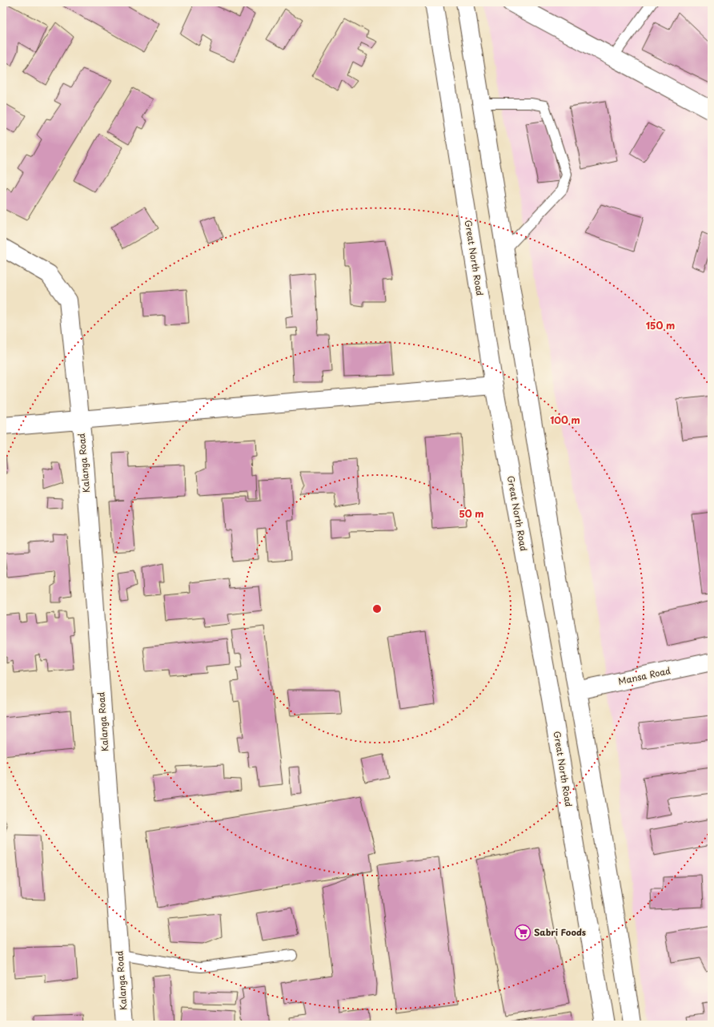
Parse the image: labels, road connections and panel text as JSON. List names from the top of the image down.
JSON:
{
  "streets": {
    "main road": ["Great North Road", "Kalanga Road", "Mansa Road"]
  },
  "places": {
    "supermarket": ["Sabri Foods"]
  },
  "rings": ["150 m", "100 m", "50 m"]
}
